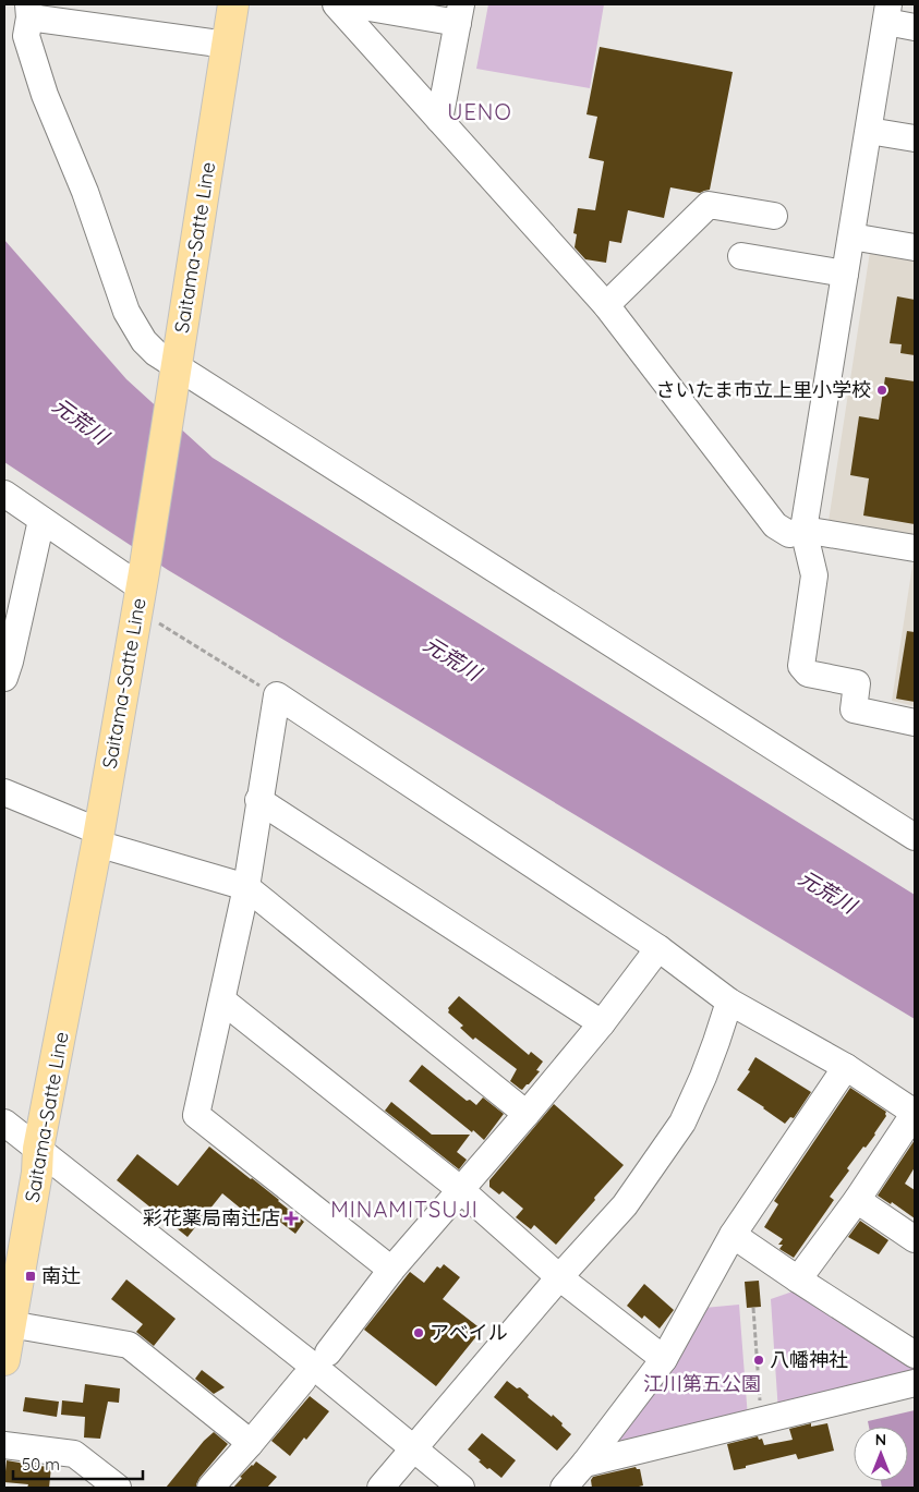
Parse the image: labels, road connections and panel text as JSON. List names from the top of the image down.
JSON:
{
  "streets": {
    "main road": ["Saitama-Satte Line"]
  },
  "districts": ["UENO", "MINAMITSUJI"],
  "water": ["元荒川"],
  "parks": ["江川第五公園"],
  "places": {
    "other": ["さいたま市立上里小学校", "アベイル", "八幡神社"],
    "health": ["彩花薬局南辻店"],
    "transit": ["南辻"]
  },
  "scale_bar": "50 m",
  "north": "top"
}
